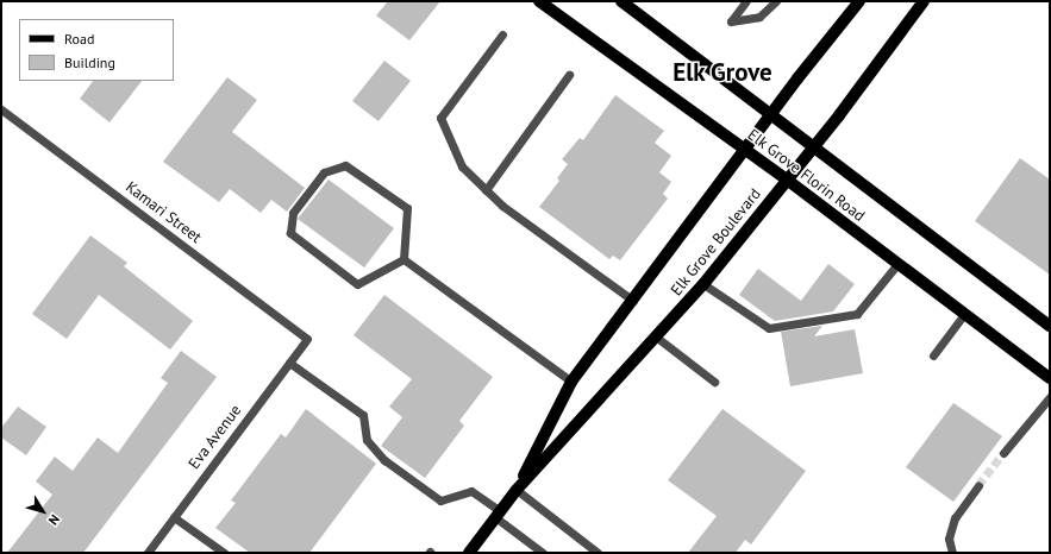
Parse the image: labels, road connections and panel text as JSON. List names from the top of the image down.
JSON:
{
  "streets": {
    "main road": ["Elk Grove Florin Road", "Elk Grove Boulevard"],
    "street": ["Kamari Street", "Eva Avenue"]
  },
  "crossings": [
    ["Elk Grove Florin Road", "Elk Grove Boulevard"],
    ["Kamari Street", "Eva Avenue"]
  ],
  "districts": ["Elk Grove"],
  "legend": ["Road", "Building"],
  "north": "bottom right"
}
